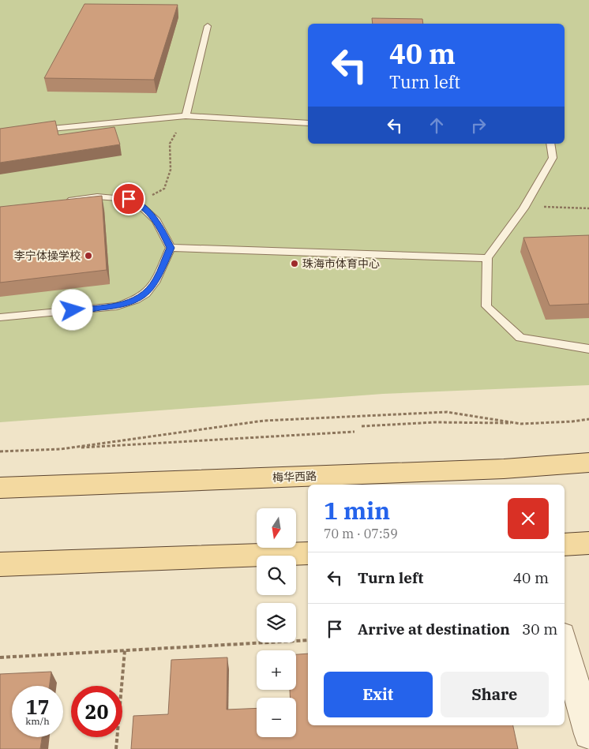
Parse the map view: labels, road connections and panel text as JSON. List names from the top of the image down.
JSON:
{
  "streets": {
    "main road": ["梅华西路"]
  },
  "places": ["李宁体操学校", "珠海市体育中心"],
  "north": "bottom",
  "page": {
    "turn": ["40 m", "Turn left"],
    "heading": ["1 min", "70 m · 07:59"],
    "map_buttons": ["+", "−"],
    "list": [
      {
        "name": "Turn left",
        "value": "40 m"
      },
      {
        "name": "Arrive at destination",
        "value": "30 m"
      }
    ],
    "buttons": ["Exit", "Share"],
    "speed": "17 km/h",
    "limit": "20"
  }
}
